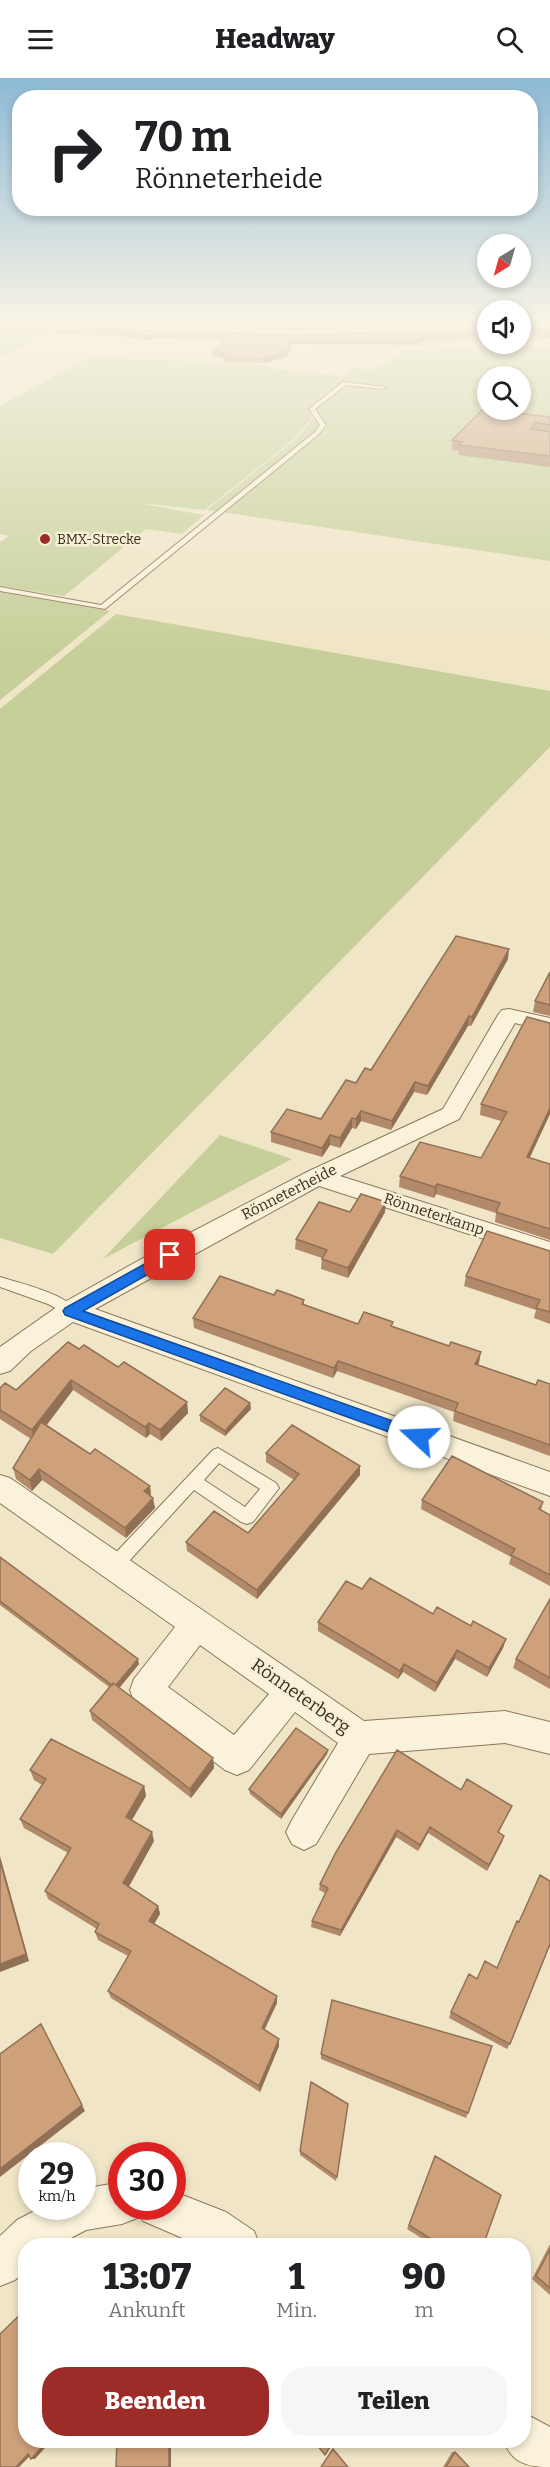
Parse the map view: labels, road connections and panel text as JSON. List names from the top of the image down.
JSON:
{
  "streets": {
    "street": ["Rönneterheide", "Rönneterkamp", "Rönneterberg"]
  },
  "crossings": [
    ["Rönneterheide", "Rönneterkamp"]
  ],
  "places": ["BMX-Strecke"],
  "north": "bottom left",
  "page": {
    "header": "Headway",
    "turn": ["70 m", "Rönneterheide"],
    "speed": "29 km/h",
    "limit": "30",
    "eta": [
      "13:07",
      "Ankunft",
      "1",
      "Min.",
      "90",
      "m"
    ],
    "buttons": ["Beenden", "Teilen"]
  }
}
